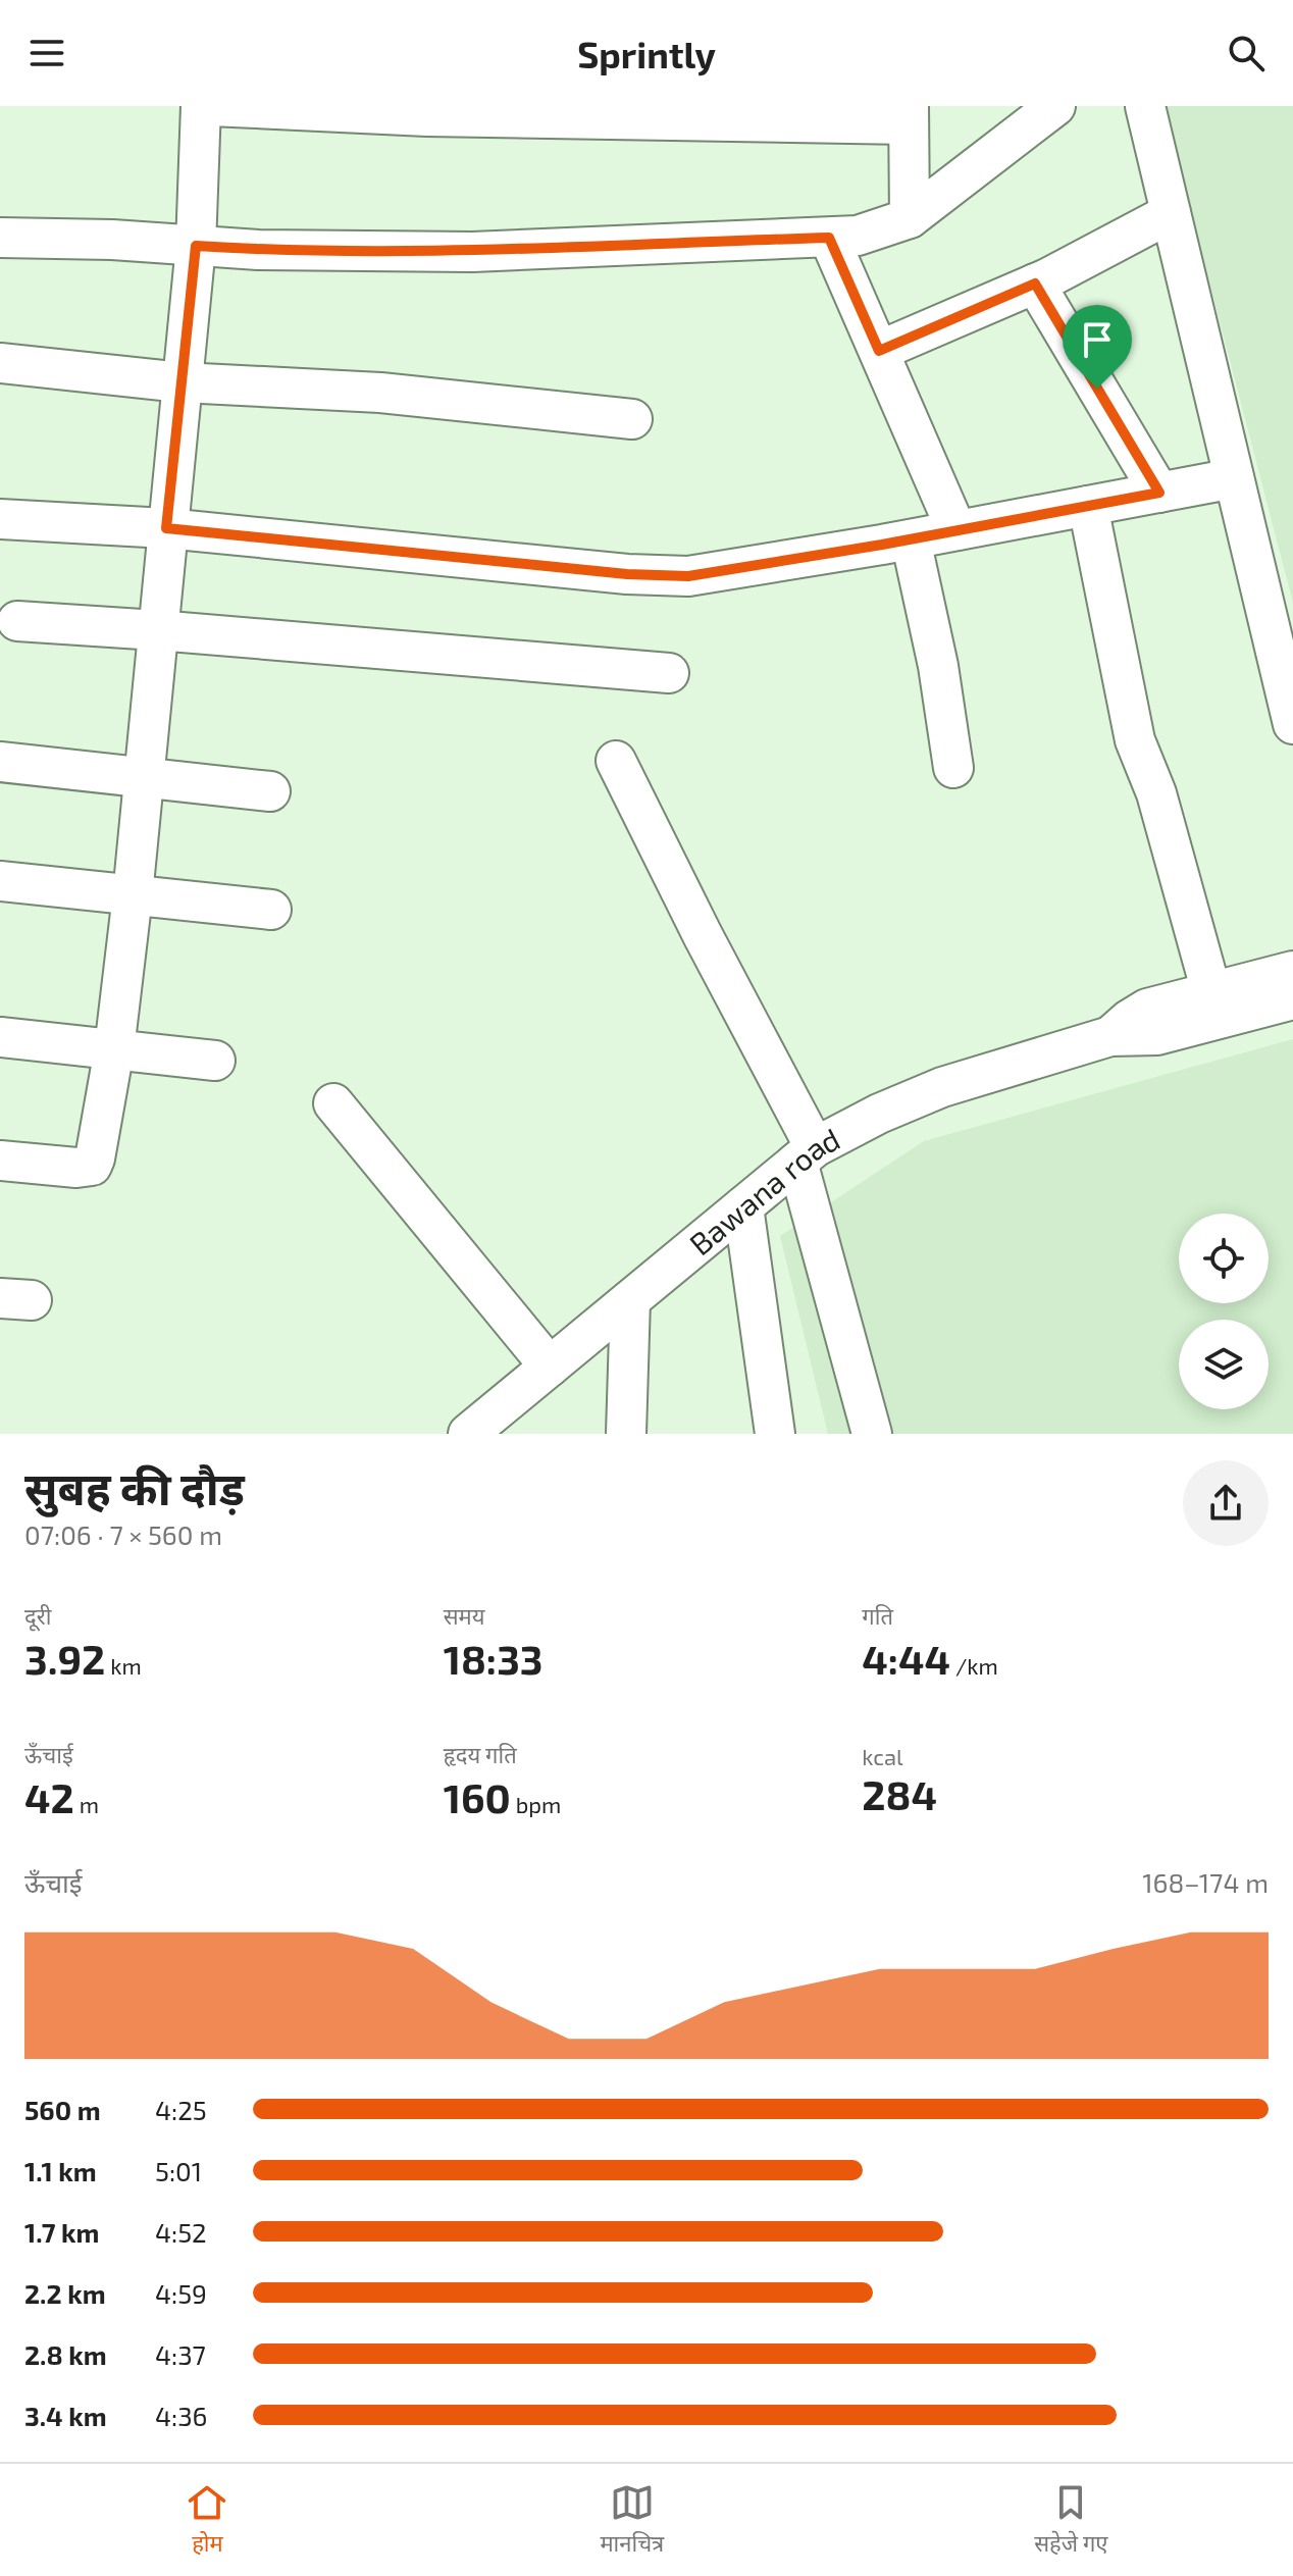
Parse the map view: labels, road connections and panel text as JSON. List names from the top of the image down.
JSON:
{
  "streets": {
    "street": ["Bawana road"]
  },
  "page": {
    "header": "Sprintly",
    "heading": ["सुबह की दौड़", "07:06 · 7 × 560 m"],
    "stats": [
      ["दूरी", "3.92 km"],
      ["समय", "18:33"],
      ["गति", "4:44 /km"],
      ["ऊँचाई", "42 m"],
      ["हृदय गति", "160 bpm"],
      ["kcal", "284"]
    ],
    "chart": ["ऊँचाई", "168–174 m"],
    "list": [
      {
        "name": "560 m",
        "note": "4:25"
      },
      {
        "name": "1.1 km",
        "note": "5:01"
      },
      {
        "name": "1.7 km",
        "note": "4:52"
      },
      {
        "name": "2.2 km",
        "note": "4:59"
      },
      {
        "name": "2.8 km",
        "note": "4:37"
      },
      {
        "name": "3.4 km",
        "note": "4:36"
      }
    ],
    "tabs": ["होम", "मानचित्र", "सहेजे गए"]
  }
}
